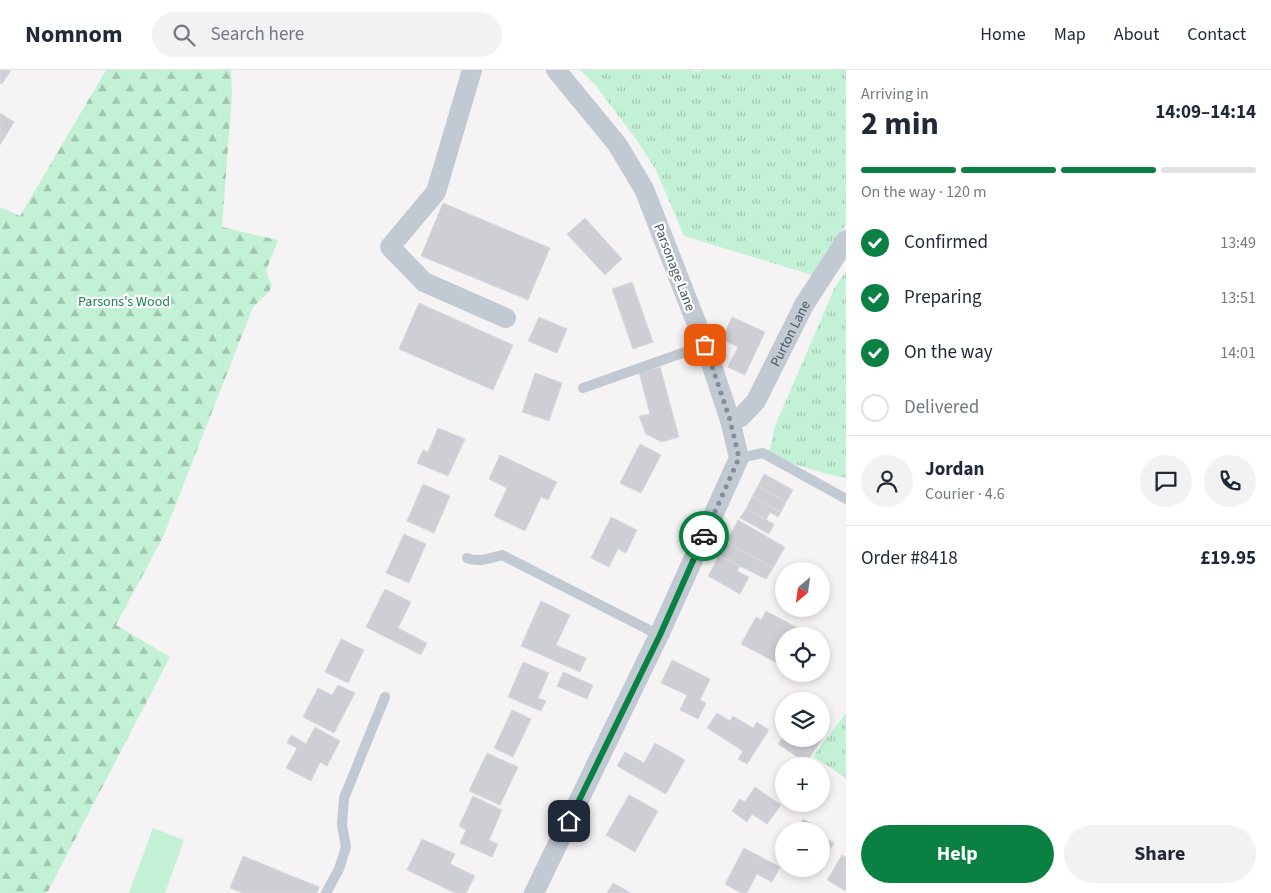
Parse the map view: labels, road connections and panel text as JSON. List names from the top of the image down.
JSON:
{
  "streets": {
    "street": ["Parsonage Lane", "Purton Lane"]
  },
  "crossings": [
    ["Parsonage Lane", "Purton Lane"]
  ],
  "parks": ["Parsons's Wood"],
  "north": "bottom left",
  "page": {
    "header": "Nomnom",
    "search": "Search here",
    "nav": [
      "Home",
      "Map",
      "About",
      "Contact"
    ],
    "heading": ["2 min", "Arriving in", "14:09–14:14"],
    "panel": [
      "Jordan",
      "Courier · 4.6",
      "Order #8418",
      "£19.95"
    ],
    "bar": "On the way · 120 m",
    "list": [
      ["Confirmed", "13:49"],
      ["Preparing", "13:51"],
      ["On the way", "14:01"],
      "Delivered"
    ],
    "map_buttons": ["+", "−"],
    "buttons": ["Help", "Share"]
  }
}
